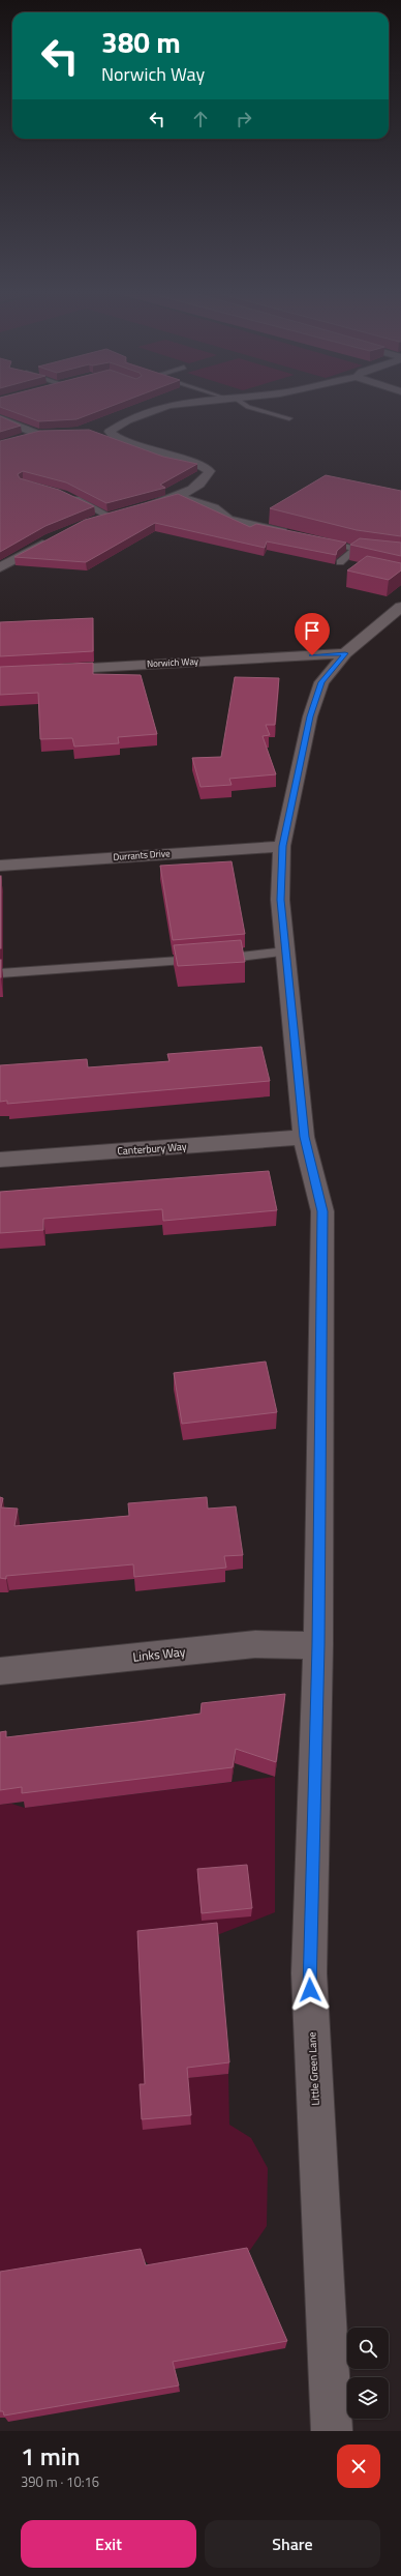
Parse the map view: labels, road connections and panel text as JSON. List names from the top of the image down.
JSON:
{
  "streets": {
    "street": [
      "Norwich Way",
      "Durrants Drive",
      "Canterbury Way",
      "Links Way",
      "Little Green Lane"
    ]
  },
  "crossings": [
    ["Norwich Way", "Little Green Lane"],
    ["Durrants Drive", "Little Green Lane"],
    ["Canterbury Way", "Little Green Lane"],
    ["Links Way", "Little Green Lane"]
  ],
  "page": {
    "turn": ["380 m", "Norwich Way"],
    "heading": ["1 min", "390 m · 10:16"],
    "buttons": ["Exit", "Share"]
  }
}
